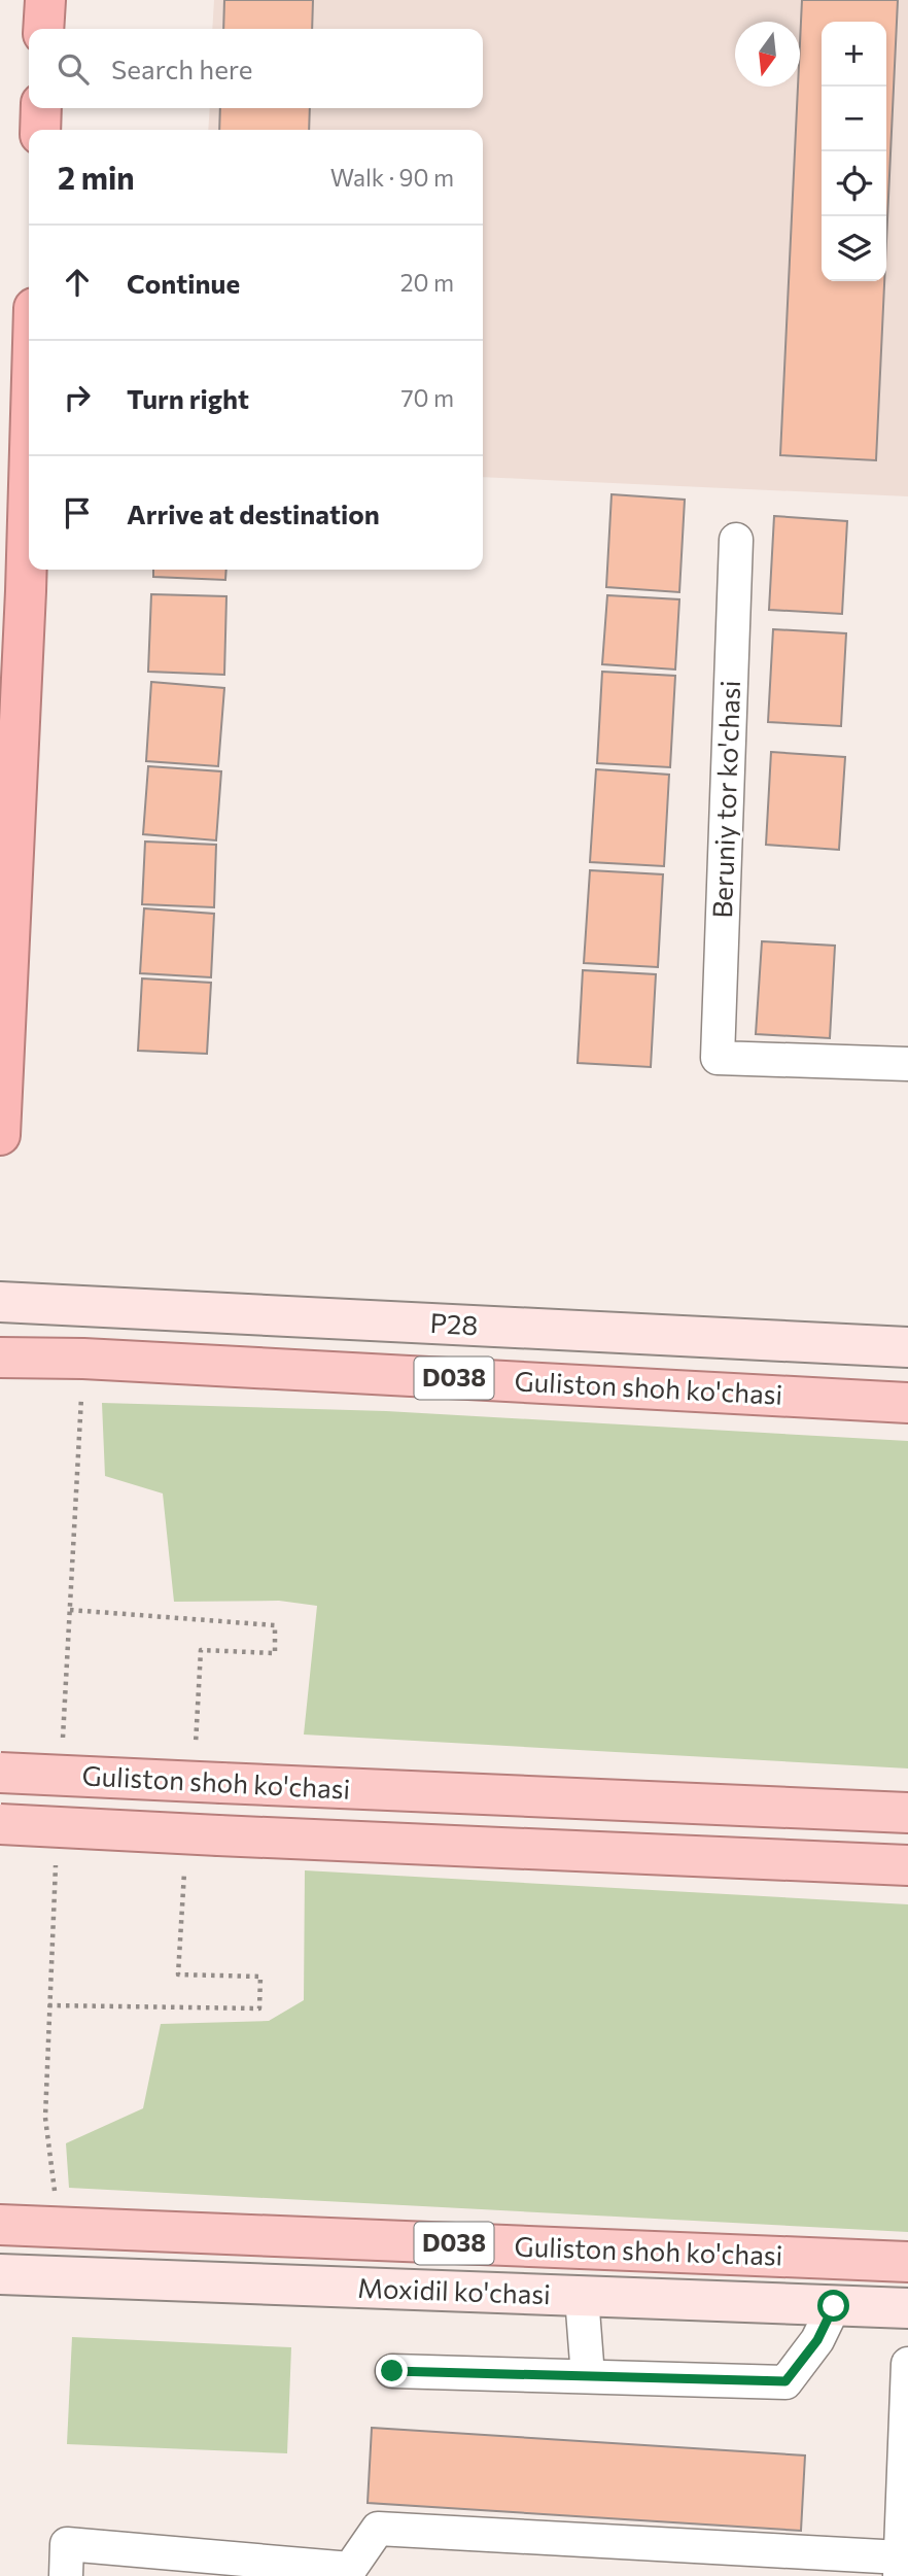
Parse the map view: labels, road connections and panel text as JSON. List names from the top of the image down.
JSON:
{
  "streets": {
    "main road": [
      "Р28",
      "D038",
      "Guliston shoh ko'chasi",
      "Moxidil ko'chasi"
    ],
    "street": ["Beruniy tor ko'chasi"]
  },
  "north": "bottom",
  "page": {
    "map_buttons": ["+", "−"],
    "search": "Search here",
    "heading": ["2 min", "Walk · 90 m"],
    "list": [
      ["Continue", "20 m"],
      ["Turn right", "70 m"],
      "Arrive at destination"
    ]
  }
}
